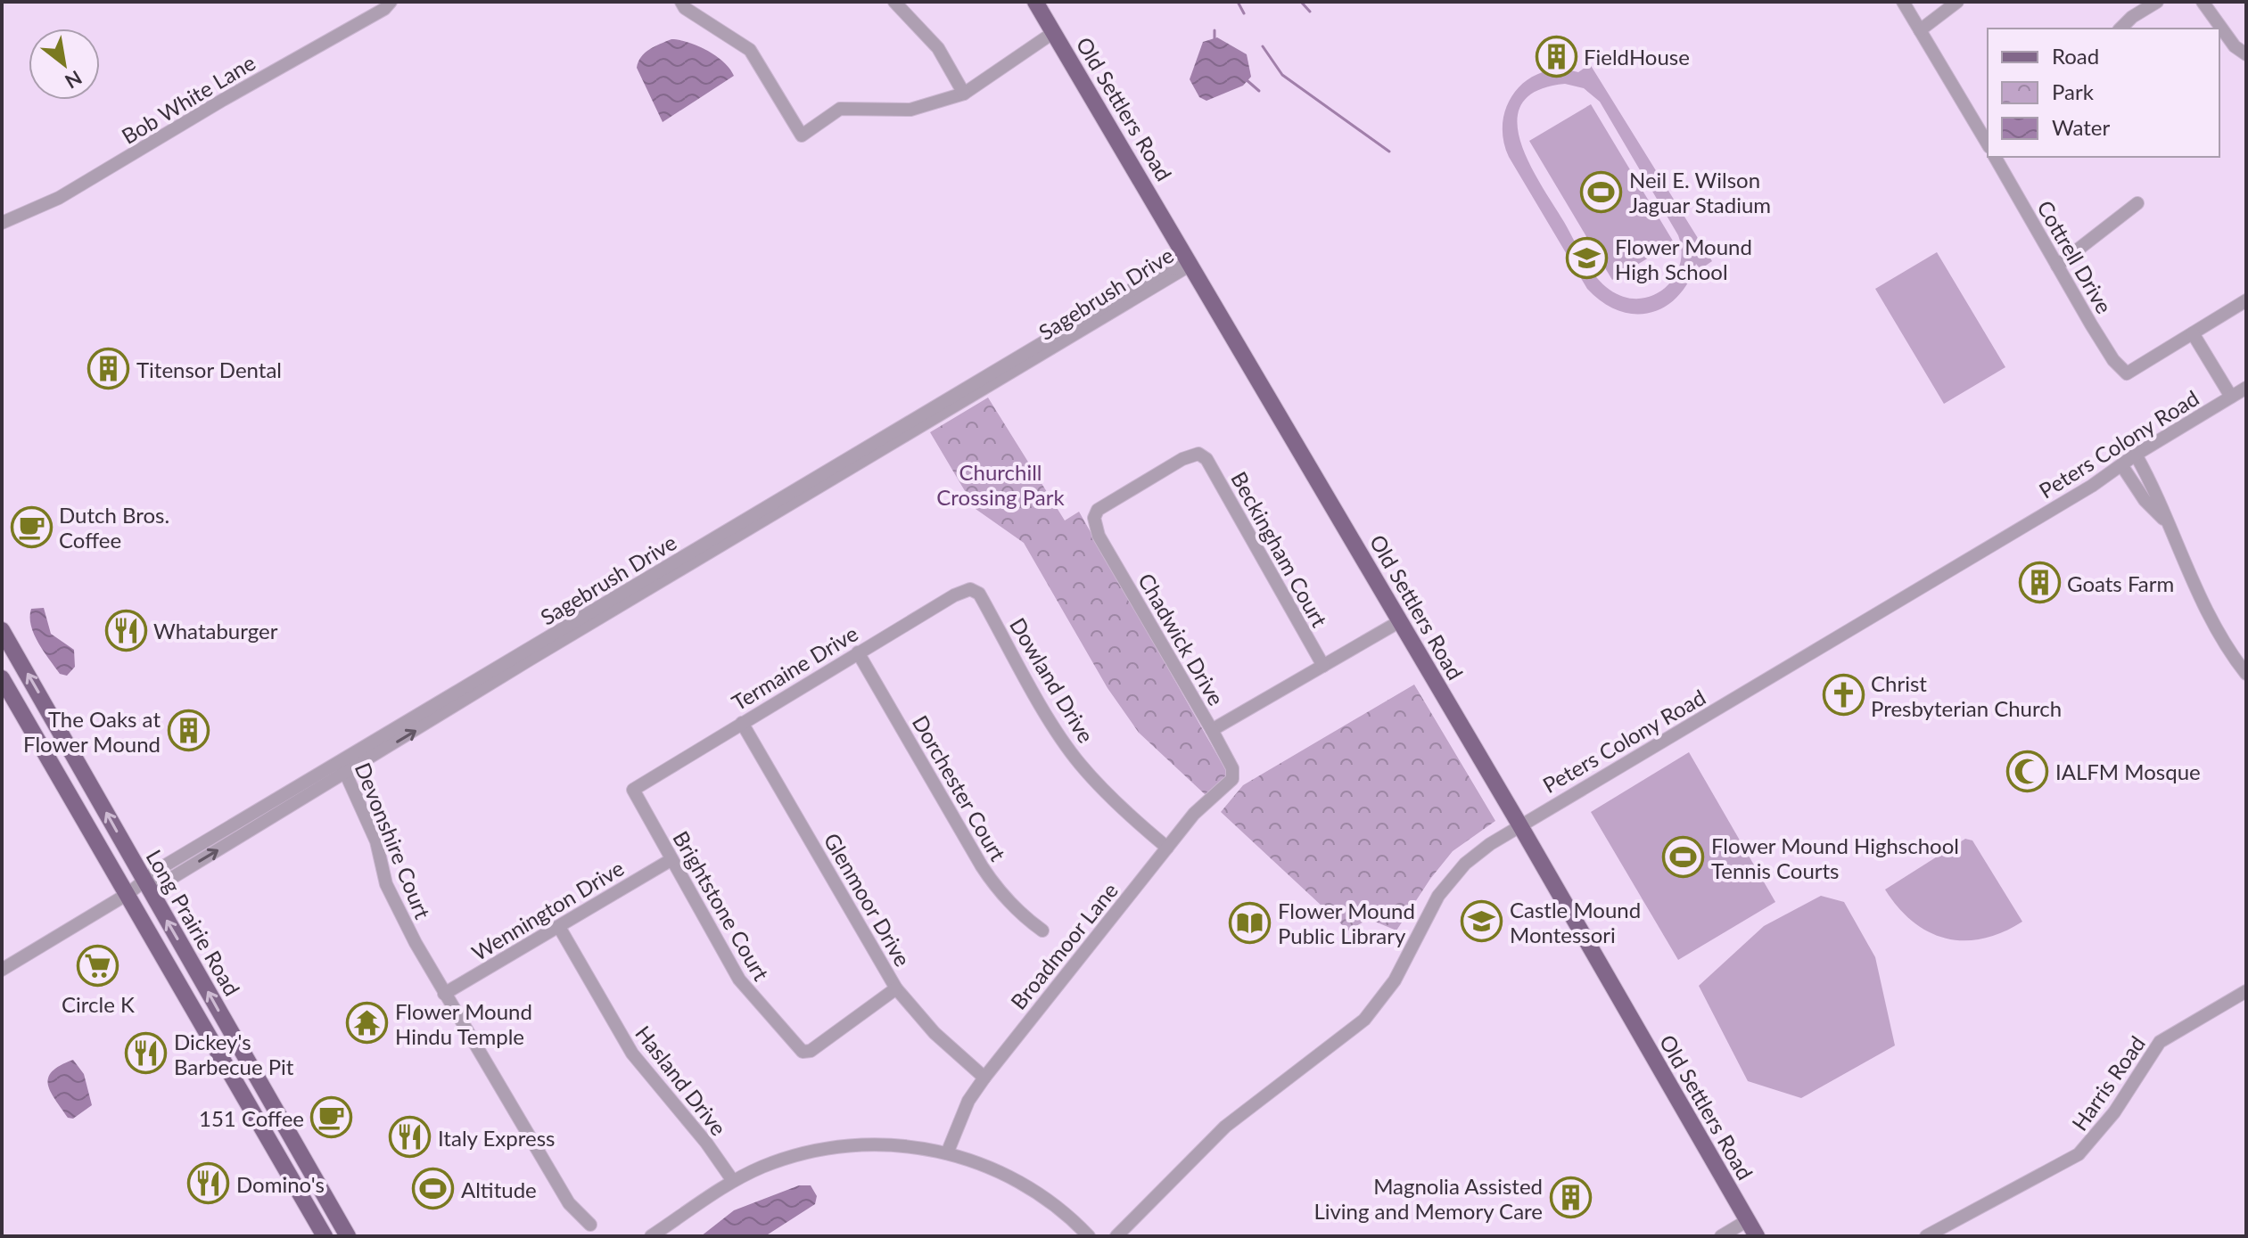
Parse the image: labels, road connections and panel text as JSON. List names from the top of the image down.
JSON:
{
  "streets": {
    "main road": ["Old Settlers Road", "Long Prairie Road"],
    "street": [
      "Bob White Lane",
      "Cottrell Drive",
      "Sagebrush Drive",
      "Peters Colony Road",
      "Beckingham Court",
      "Chadwick Drive",
      "Termaine Drive",
      "Dowland Drive",
      "Dorchester Court",
      "Devonshire Court",
      "Glenmoor Drive",
      "Brightstone Court",
      "Wennington Drive",
      "Broadmoor Lane",
      "Hasland Drive",
      "Harris Road"
    ]
  },
  "crossings": [
    ["Old Settlers Road", "Sagebrush Drive"],
    ["Old Settlers Road", "Peters Colony Road"],
    ["Sagebrush Drive", "Devonshire Court"],
    ["Sagebrush Drive", "Long Prairie Road"],
    ["Beckingham Court", "Chadwick Drive"],
    ["Chadwick Drive", "Broadmoor Lane"],
    ["Termaine Drive", "Dowland Drive"],
    ["Termaine Drive", "Dorchester Court"],
    ["Termaine Drive", "Glenmoor Drive"],
    ["Termaine Drive", "Brightstone Court"],
    ["Dowland Drive", "Broadmoor Lane"],
    ["Devonshire Court", "Wennington Drive"],
    ["Glenmoor Drive", "Brightstone Court"],
    ["Glenmoor Drive", "Broadmoor Lane"],
    ["Brightstone Court", "Wennington Drive"],
    ["Wennington Drive", "Hasland Drive"]
  ],
  "parks": ["Churchill Crossing Park"],
  "places": {
    "building": [
      "FieldHouse",
      "Titensor Dental",
      "Goats Farm",
      "The Oaks at Flower Mound",
      "Magnolia Assisted Living and Memory Care"
    ],
    "sports": ["Neil E. Wilson Jaguar Stadium", "Flower Mound Highschool Tennis Courts", "Altitude"],
    "school or university": ["Flower Mound High School", "Castle Mound Montessori"],
    "cafe": ["Dutch Bros. Coffee", "151 Coffee"],
    "restaurant": [
      "Whataburger",
      "Dickey's Barbecue Pit",
      "Italy Express",
      "Domino's"
    ],
    "church": ["Christ Presbyterian Church"],
    "mosque": ["IALFM Mosque"],
    "library": ["Flower Mound Public Library"],
    "supermarket": ["Circle K"],
    "temple": ["Flower Mound Hindu Temple"]
  },
  "legend": ["Road", "Park", "Water"],
  "north": "bottom right"
}
